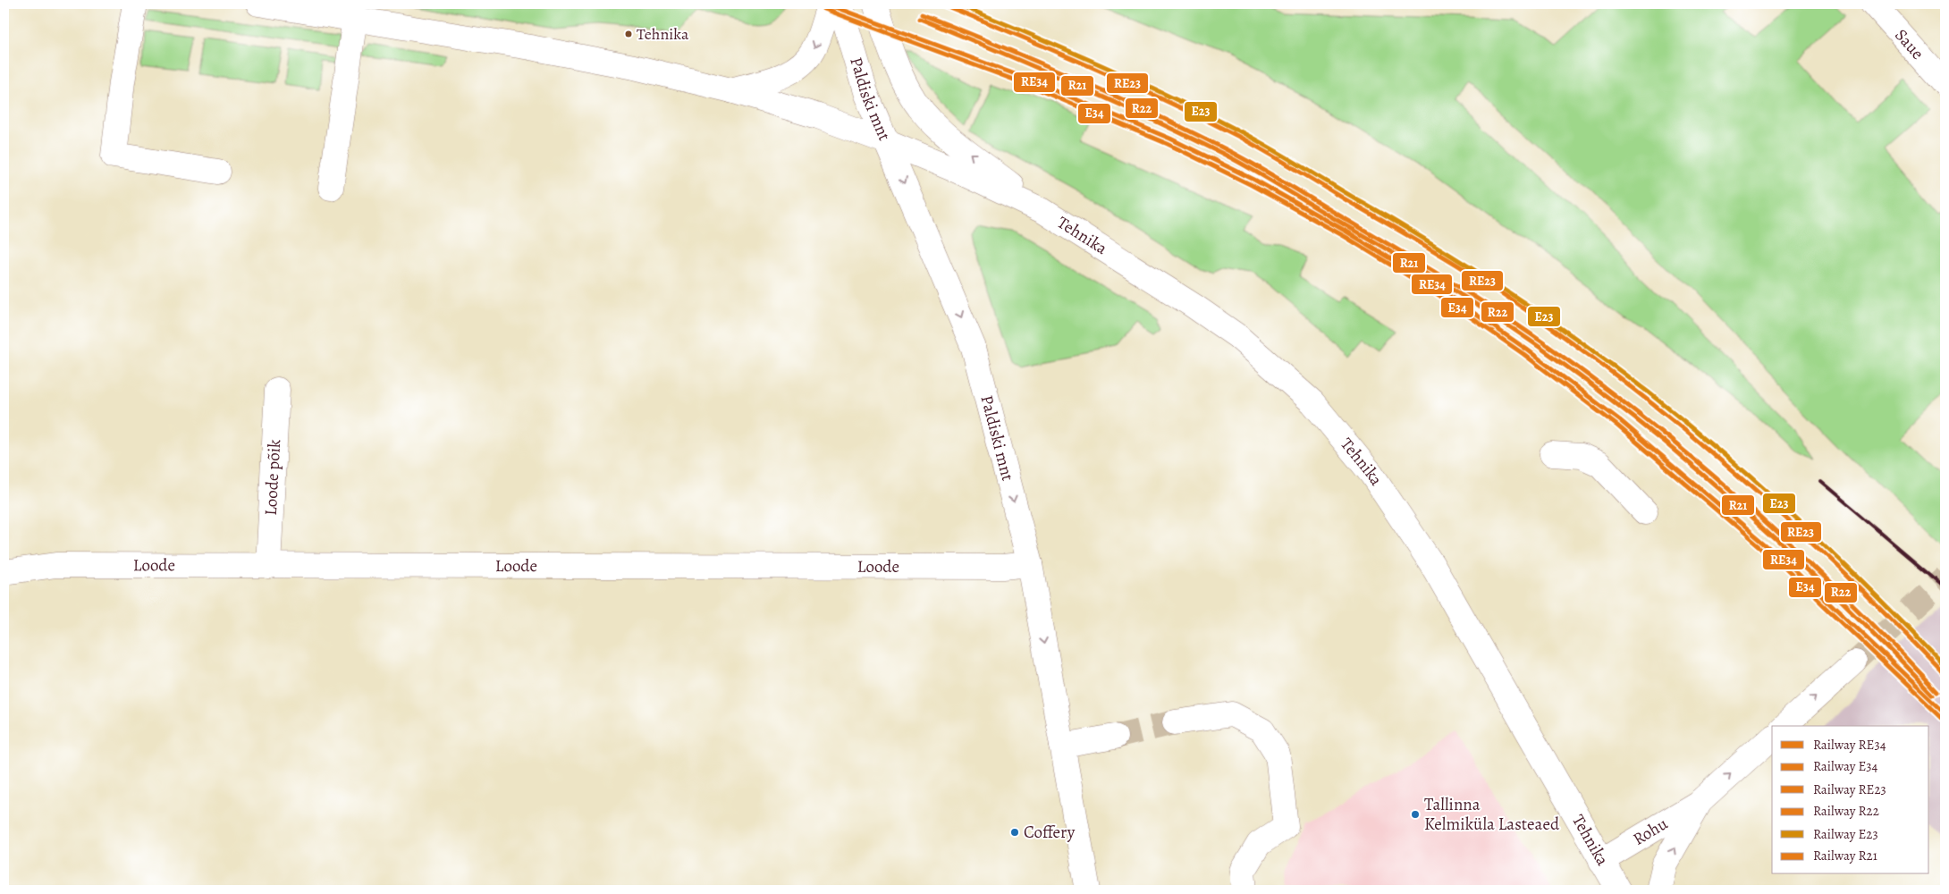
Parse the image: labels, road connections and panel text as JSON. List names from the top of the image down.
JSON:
{
  "streets": {
    "street": [
      "Saue",
      "Paldiski mnt",
      "Tehnika",
      "Loode põik",
      "Loode",
      "Rohu"
    ]
  },
  "crossings": [
    ["Paldiski mnt", "Tehnika"],
    ["Paldiski mnt", "Loode"],
    ["Tehnika", "Rohu"],
    ["Loode põik", "Loode"]
  ],
  "places": ["Tehnika", "Tallinna Kelmiküla Lasteaed", "Coffery"],
  "lines": [
    "rail line RE34",
    "rail line RE23",
    "rail line E23",
    "rail line E34",
    "rail line R22",
    "rail line R21"
  ],
  "legend": [
    "Railway RE34",
    "Railway E34",
    "Railway RE23",
    "Railway R22",
    "Railway E23",
    "Railway R21"
  ]
}
